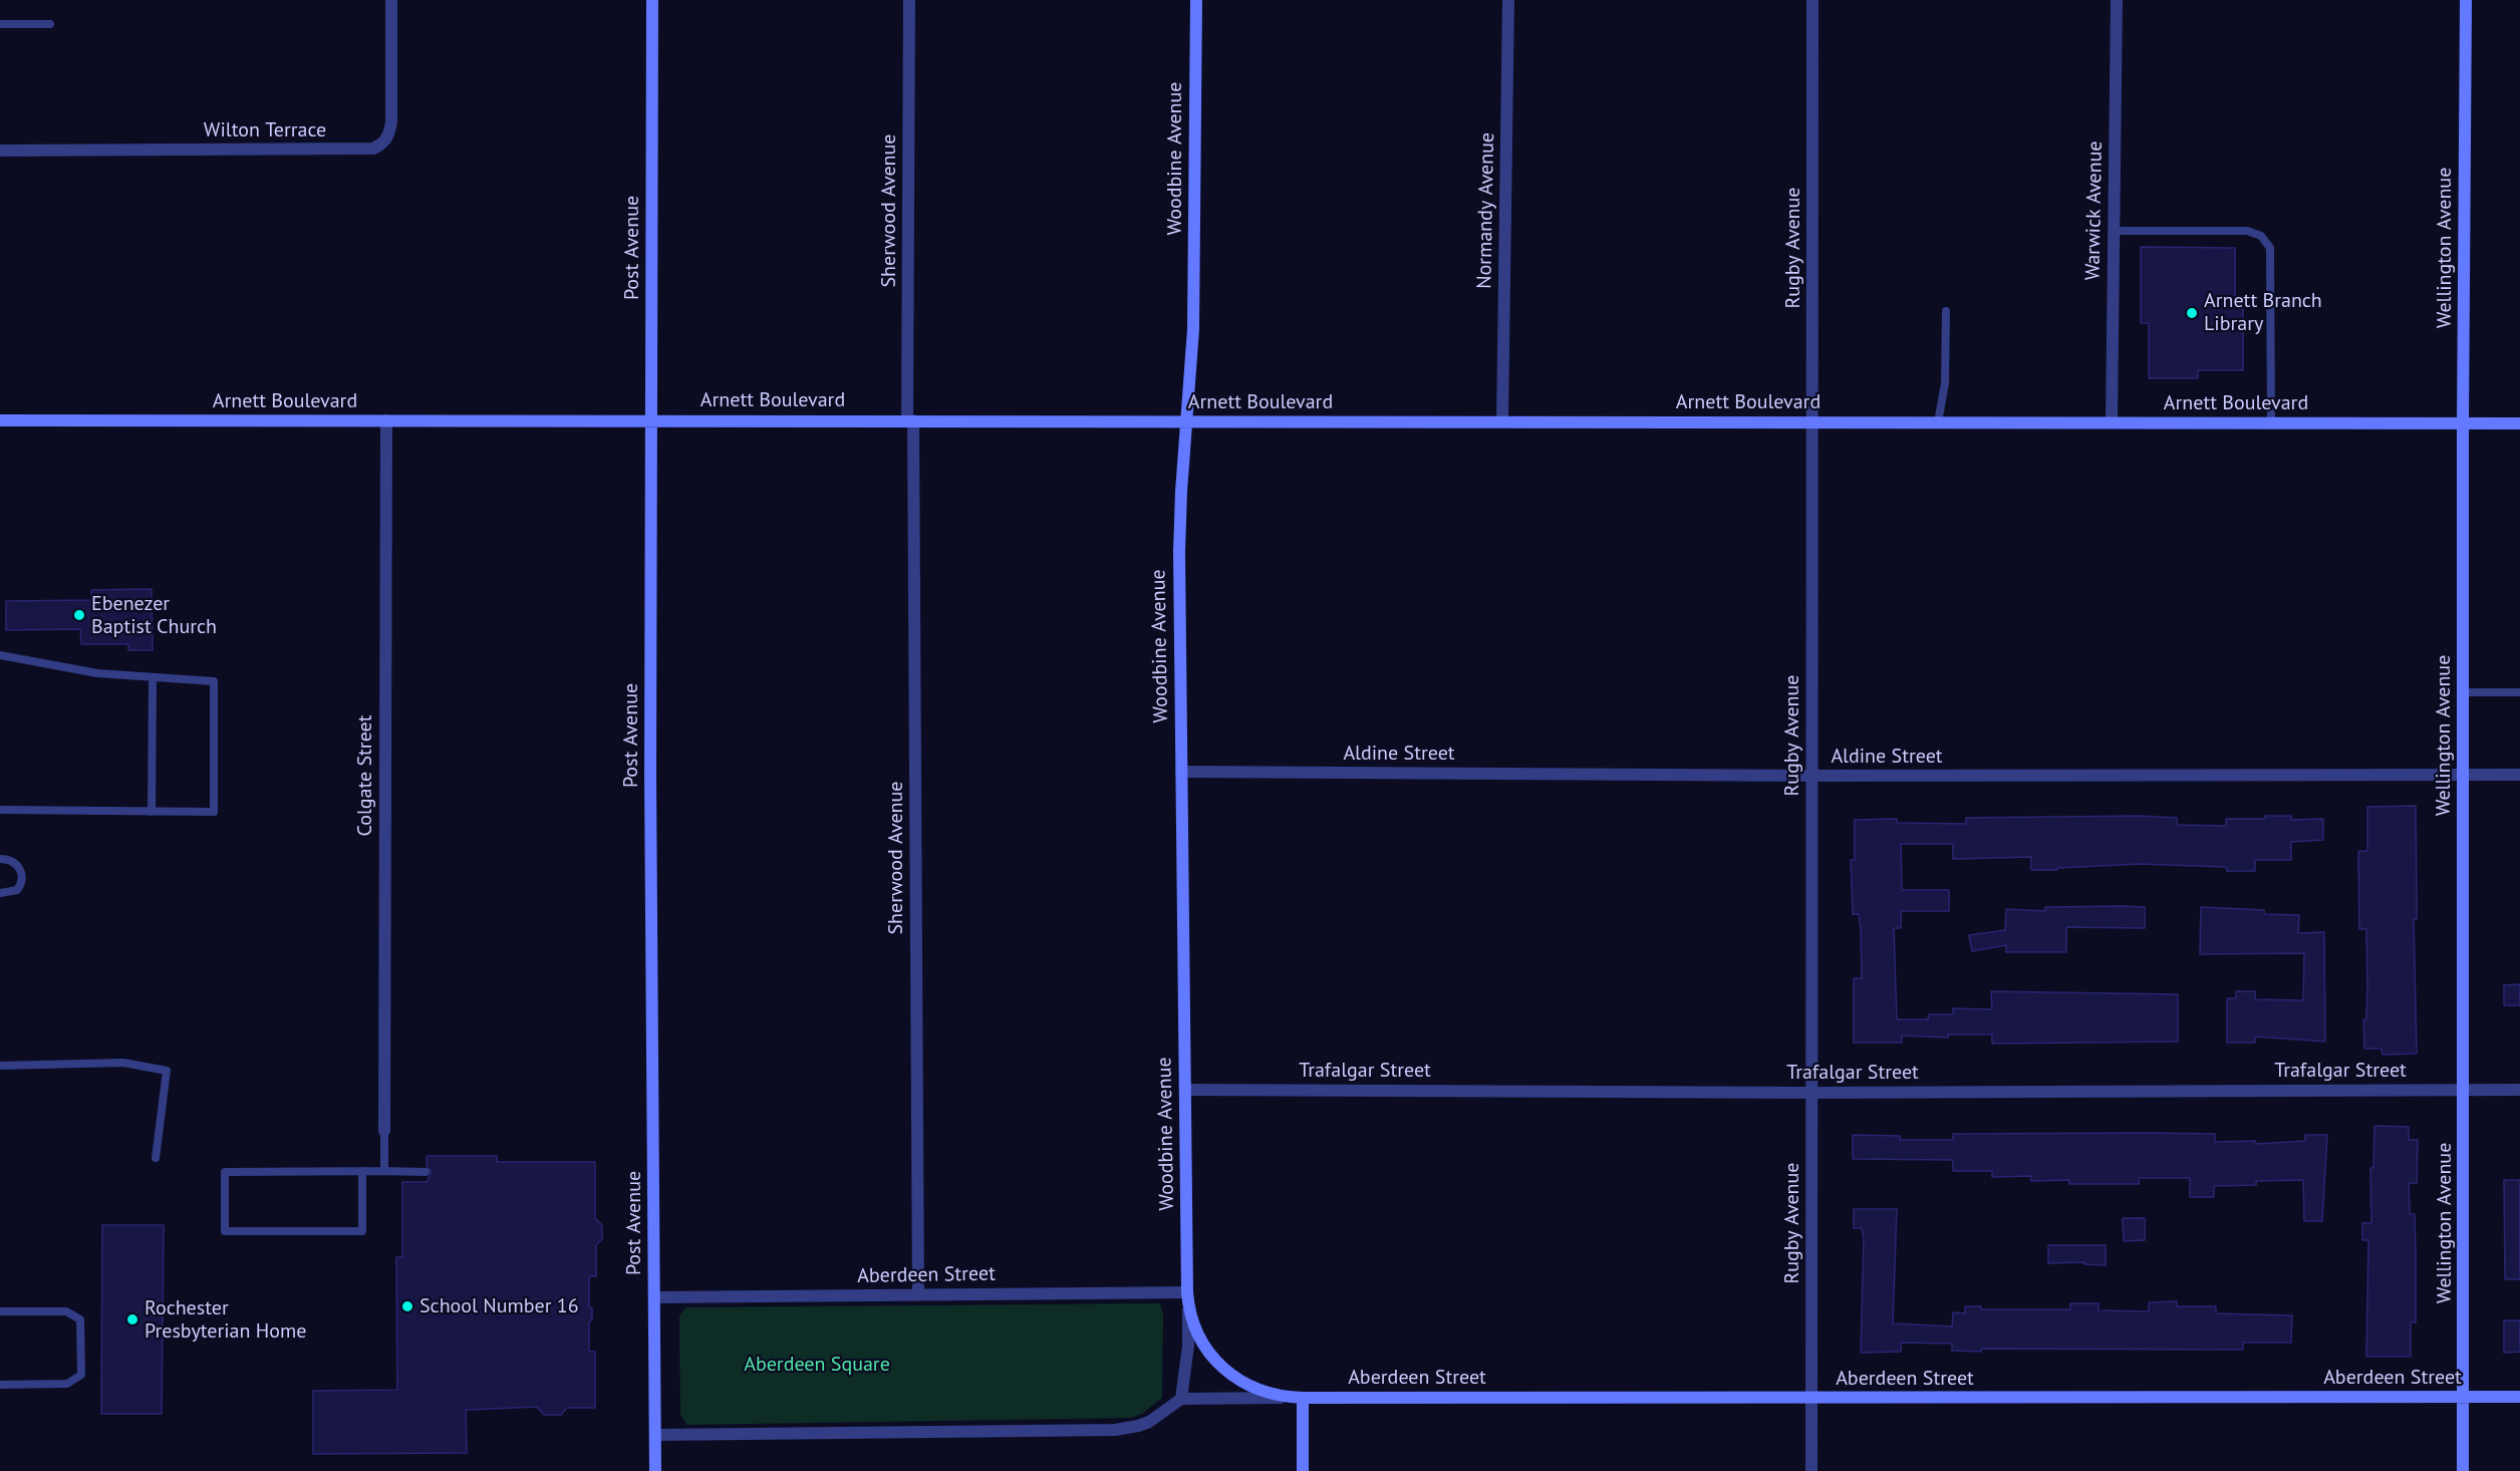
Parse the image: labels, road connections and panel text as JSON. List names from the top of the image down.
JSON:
{
  "streets": {
    "street": [
      "Wilton Terrace",
      "Woodbine Avenue",
      "Sherwood Avenue",
      "Normandy Avenue",
      "Warwick Avenue",
      "Post Avenue",
      "Rugby Avenue",
      "Wellington Avenue",
      "Arnett Boulevard",
      "Aldine Street",
      "Colgate Street",
      "Trafalgar Street",
      "Aberdeen Street"
    ]
  },
  "crossings": [
    ["Woodbine Avenue", "Arnett Boulevard"],
    ["Woodbine Avenue", "Aldine Street"],
    ["Woodbine Avenue", "Trafalgar Street"],
    ["Woodbine Avenue", "Aberdeen Street"],
    ["Sherwood Avenue", "Arnett Boulevard"],
    ["Sherwood Avenue", "Aberdeen Street"],
    ["Normandy Avenue", "Arnett Boulevard"],
    ["Warwick Avenue", "Arnett Boulevard"],
    ["Post Avenue", "Arnett Boulevard"],
    ["Post Avenue", "Aberdeen Street"],
    ["Rugby Avenue", "Arnett Boulevard"],
    ["Rugby Avenue", "Aldine Street"],
    ["Rugby Avenue", "Trafalgar Street"],
    ["Rugby Avenue", "Aberdeen Street"],
    ["Wellington Avenue", "Arnett Boulevard"],
    ["Wellington Avenue", "Aldine Street"],
    ["Wellington Avenue", "Trafalgar Street"],
    ["Wellington Avenue", "Aberdeen Street"],
    ["Arnett Boulevard", "Colgate Street"]
  ],
  "parks": ["Aberdeen Square"],
  "places": [
    "Arnett Branch Library",
    "Ebenezer Baptist Church",
    "School Number 16",
    "Rochester Presbyterian Home"
  ]
}
